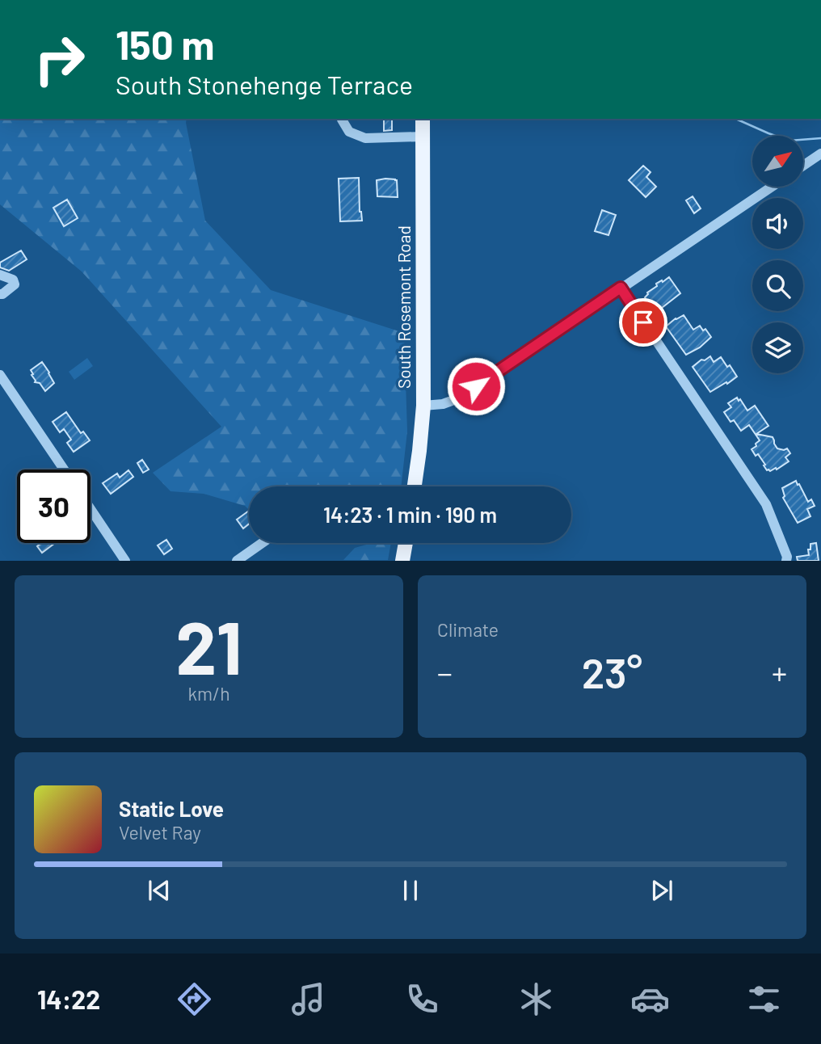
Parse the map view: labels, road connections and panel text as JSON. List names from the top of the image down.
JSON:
{
  "streets": {
    "main road": ["South Rosemont Road"]
  },
  "north": "top right",
  "page": {
    "turn": ["150 m", "South Stonehenge Terrace"],
    "limit": "30",
    "trip": "14:23 · 1 min · 190 m",
    "tile": [
      ["21", "km/h"],
      "Climate"
    ],
    "heat": ["−", "23°", "+"],
    "song": ["Static Love", "Velvet Ray"],
    "tabs": "14:22"
  }
}
